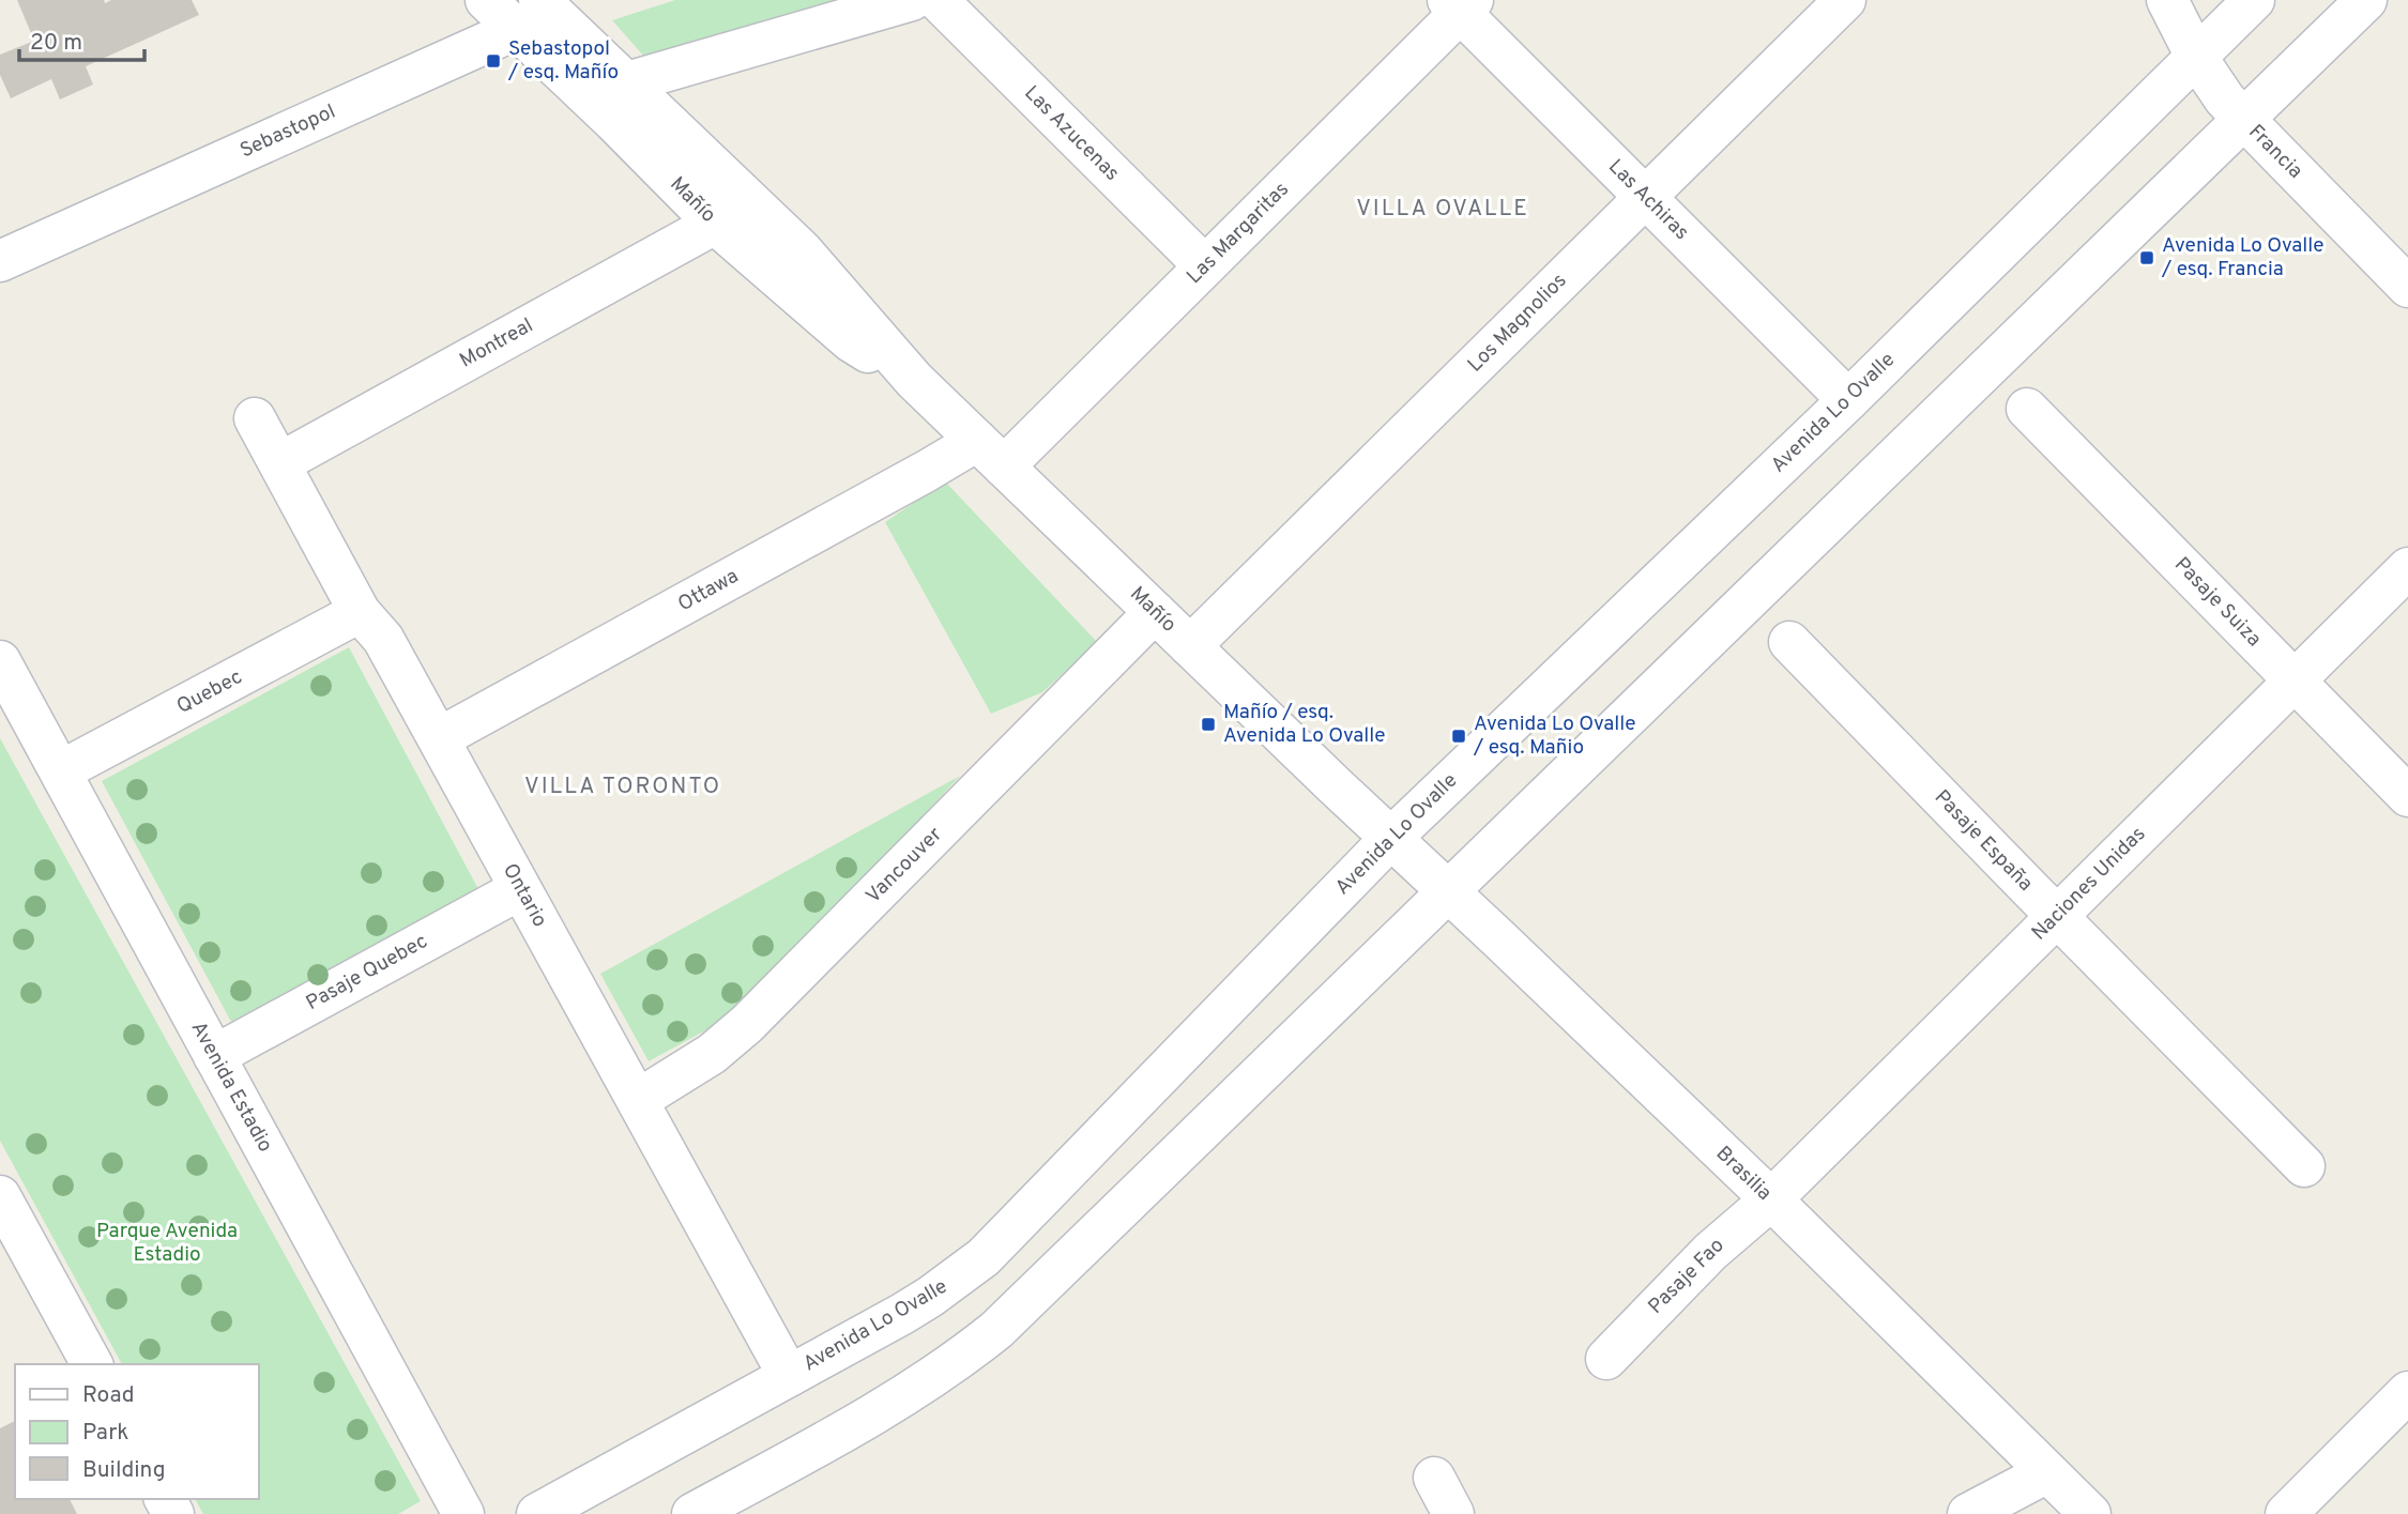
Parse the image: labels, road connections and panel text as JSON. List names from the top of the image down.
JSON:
{
  "streets": {
    "street": [
      "Sebastopol",
      "Las Azucenas",
      "Francia",
      "Mañío",
      "Las Achiras",
      "Las Margaritas",
      "Los Magnolios",
      "Montreal",
      "Avenida Lo Ovalle",
      "Ottawa",
      "Pasaje Suiza",
      "Quebec",
      "Pasaje España",
      "Vancouver",
      "Naciones Unidas",
      "Ontario",
      "Pasaje Quebec",
      "Avenida Estadio",
      "Brasilia",
      "Pasaje Fao"
    ]
  },
  "crossings": [
    ["Sebastopol", "Mañío"],
    ["Las Azucenas", "Las Margaritas"],
    ["Francia", "Avenida Lo Ovalle"],
    ["Mañío", "Las Margaritas"],
    ["Mañío", "Los Magnolios"],
    ["Mañío", "Montreal"],
    ["Mañío", "Avenida Lo Ovalle"],
    ["Mañío", "Ottawa"],
    ["Mañío", "Vancouver"],
    ["Mañío", "Brasilia"],
    ["Las Achiras", "Las Margaritas"],
    ["Las Achiras", "Los Magnolios"],
    ["Las Achiras", "Avenida Lo Ovalle"],
    ["Las Margaritas", "Ottawa"],
    ["Montreal", "Ontario"],
    ["Avenida Lo Ovalle", "Ontario"],
    ["Avenida Lo Ovalle", "Brasilia"],
    ["Ottawa", "Ontario"],
    ["Pasaje Suiza", "Naciones Unidas"],
    ["Quebec", "Ontario"],
    ["Quebec", "Avenida Estadio"],
    ["Pasaje España", "Naciones Unidas"],
    ["Vancouver", "Ontario"],
    ["Naciones Unidas", "Brasilia"],
    ["Naciones Unidas", "Pasaje Fao"],
    ["Ontario", "Pasaje Quebec"],
    ["Pasaje Quebec", "Avenida Estadio"],
    ["Brasilia", "Pasaje Fao"]
  ],
  "districts": ["VILLA OVALLE", "VILLA TORONTO"],
  "parks": ["Parque Avenida Estadio"],
  "places": {
    "transit": [
      "Sebastopol / esq. Mañío",
      "Avenida Lo Ovalle / esq. Francia",
      "Mañío / esq. Avenida Lo Ovalle",
      "Avenida Lo Ovalle / esq. Mañio"
    ]
  },
  "legend": ["Road", "Park", "Building"],
  "scale_bar": "20 m"
}
